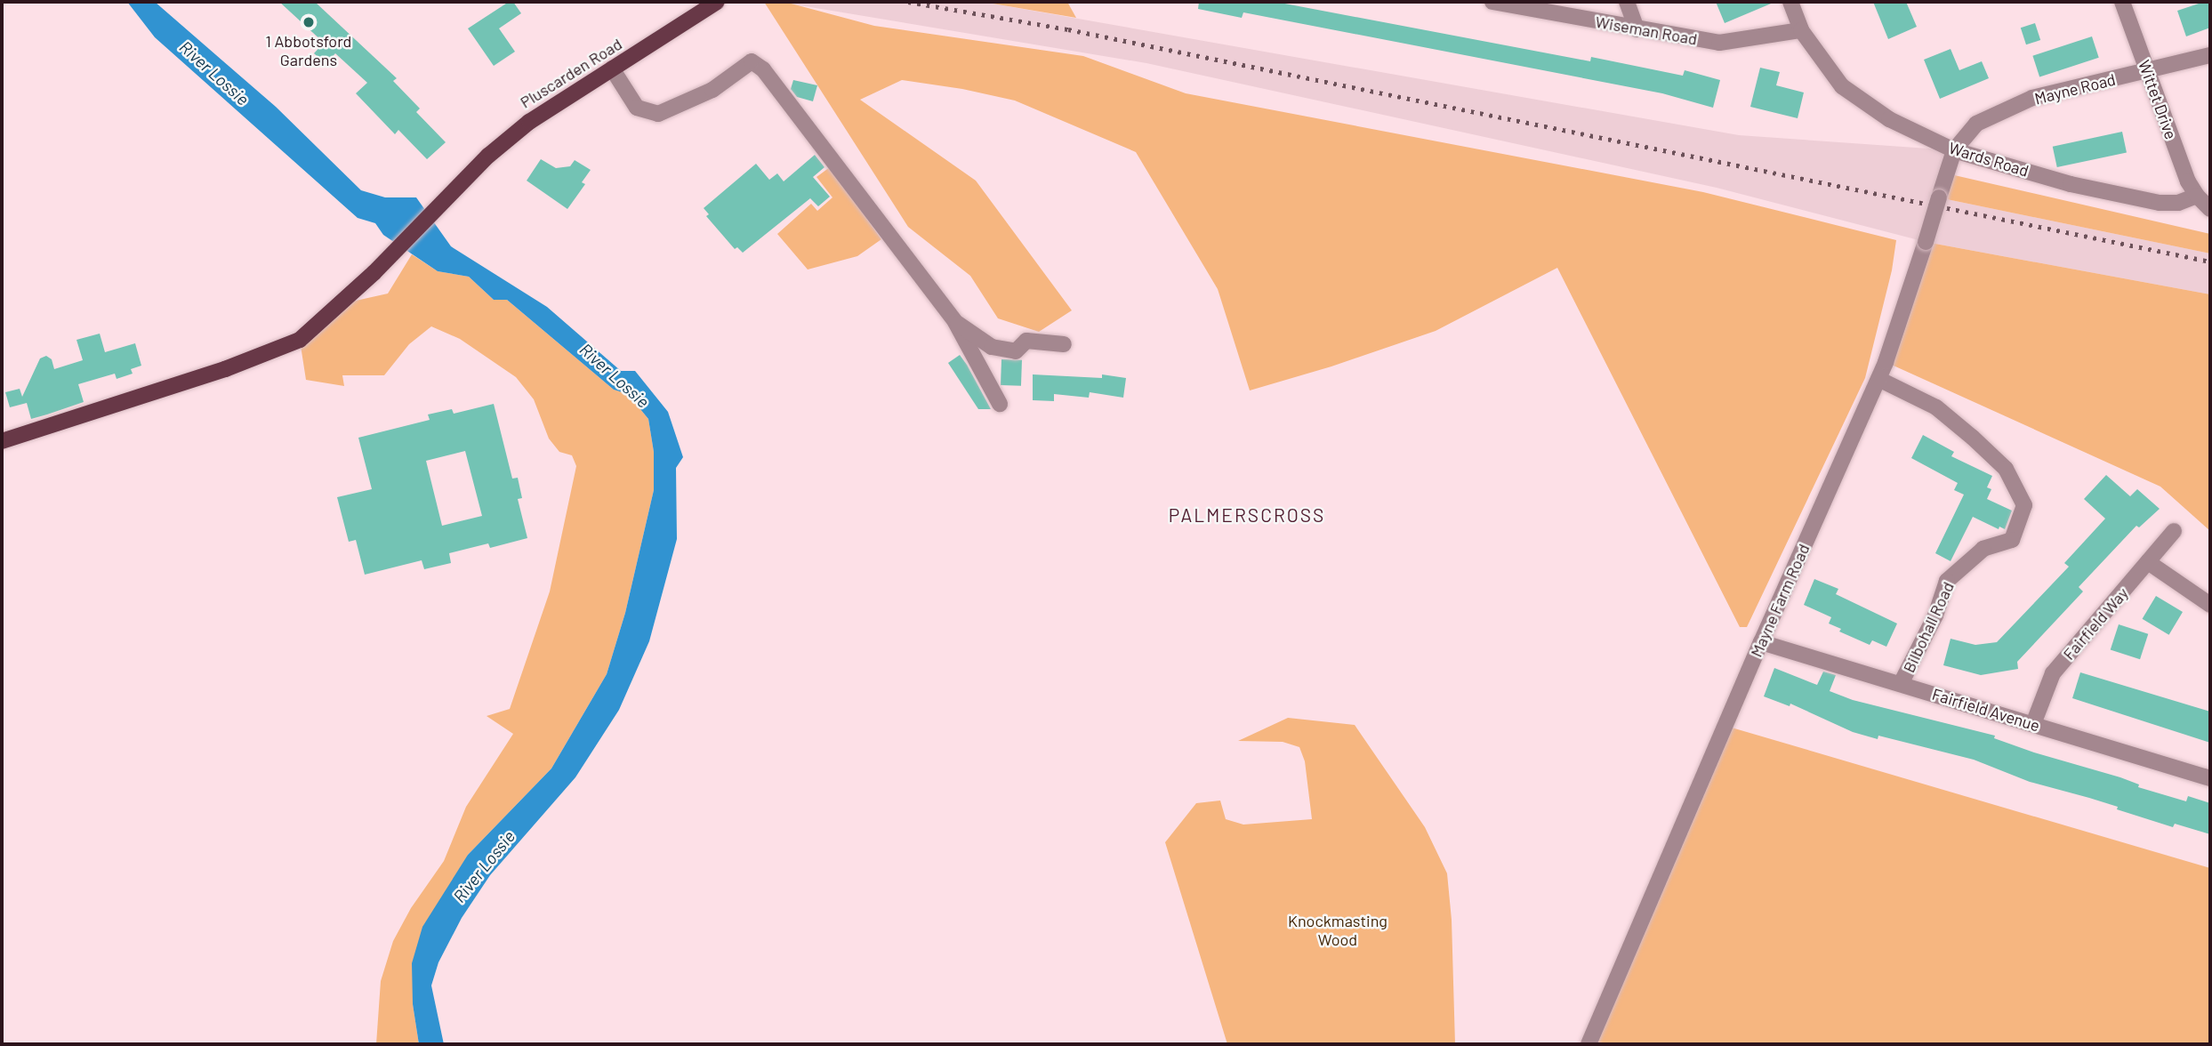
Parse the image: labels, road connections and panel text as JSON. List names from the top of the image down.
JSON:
{
  "streets": {
    "main road": ["Pluscarden Road"],
    "street": [
      "Wiseman Road",
      "Mayne Road",
      "Wittet Drive",
      "Wards Road",
      "Mayne Farm Road",
      "Fairfield Way",
      "Bilbohall Road",
      "Fairfield Avenue"
    ]
  },
  "crossings": [
    ["Wiseman Road", "Wards Road"],
    ["Mayne Road", "Wittet Drive"],
    ["Mayne Road", "Wards Road"],
    ["Mayne Road", "Mayne Farm Road"],
    ["Wittet Drive", "Wards Road"],
    ["Wards Road", "Mayne Farm Road"],
    ["Mayne Farm Road", "Bilbohall Road"],
    ["Mayne Farm Road", "Fairfield Avenue"],
    ["Fairfield Way", "Fairfield Avenue"],
    ["Bilbohall Road", "Fairfield Avenue"]
  ],
  "districts": ["PALMERSCROSS"],
  "water": ["River Lossie"],
  "parks": ["Knockmasting Wood"],
  "places": ["1 Abbotsford Gardens"]
}
